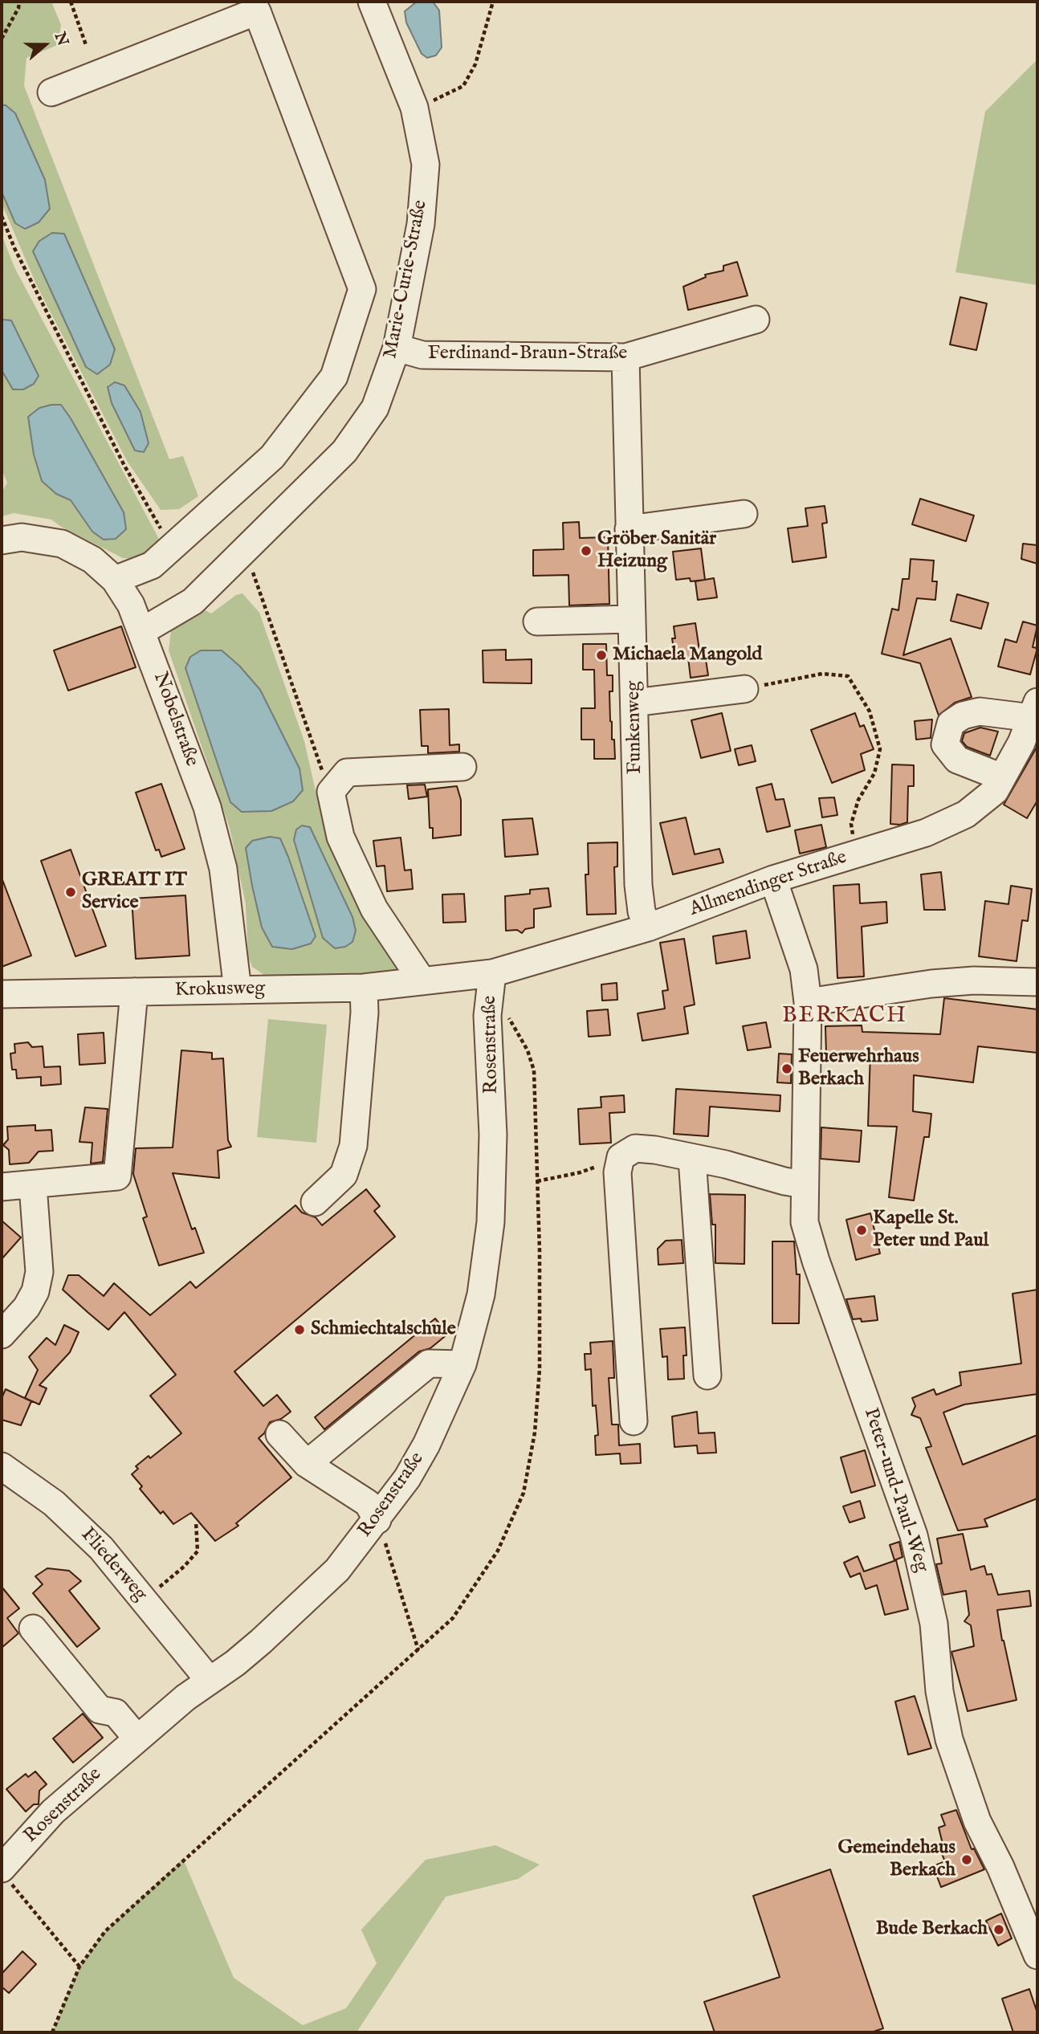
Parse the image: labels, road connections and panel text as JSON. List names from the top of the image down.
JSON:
{
  "streets": {
    "street": [
      "Marie-Curie-Straße",
      "Ferdinand-Braun-Straße",
      "Nobelstraße",
      "Funkenweg",
      "Allmendinger Straße",
      "Krokusweg",
      "Rosenstraße",
      "Peter-und-Paul-Weg",
      "Fliederweg"
    ]
  },
  "crossings": [
    ["Marie-Curie-Straße", "Ferdinand-Braun-Straße"],
    ["Marie-Curie-Straße", "Nobelstraße"],
    ["Ferdinand-Braun-Straße", "Funkenweg"],
    ["Nobelstraße", "Krokusweg"],
    ["Funkenweg", "Allmendinger Straße"],
    ["Allmendinger Straße", "Krokusweg"],
    ["Allmendinger Straße", "Rosenstraße"],
    ["Allmendinger Straße", "Peter-und-Paul-Weg"],
    ["Rosenstraße", "Fliederweg"]
  ],
  "districts": ["BERKACH"],
  "places": [
    "Gröber Sanitär Heizung",
    "Michaela Mangold",
    "GREAIT IT Service",
    "Feuerwehrhaus Berkach",
    "Kapelle St. Peter und Paul",
    "Schmiechtalschule",
    "Gemeindehaus Berkach",
    "Bude Berkach"
  ],
  "north": "right"
}
